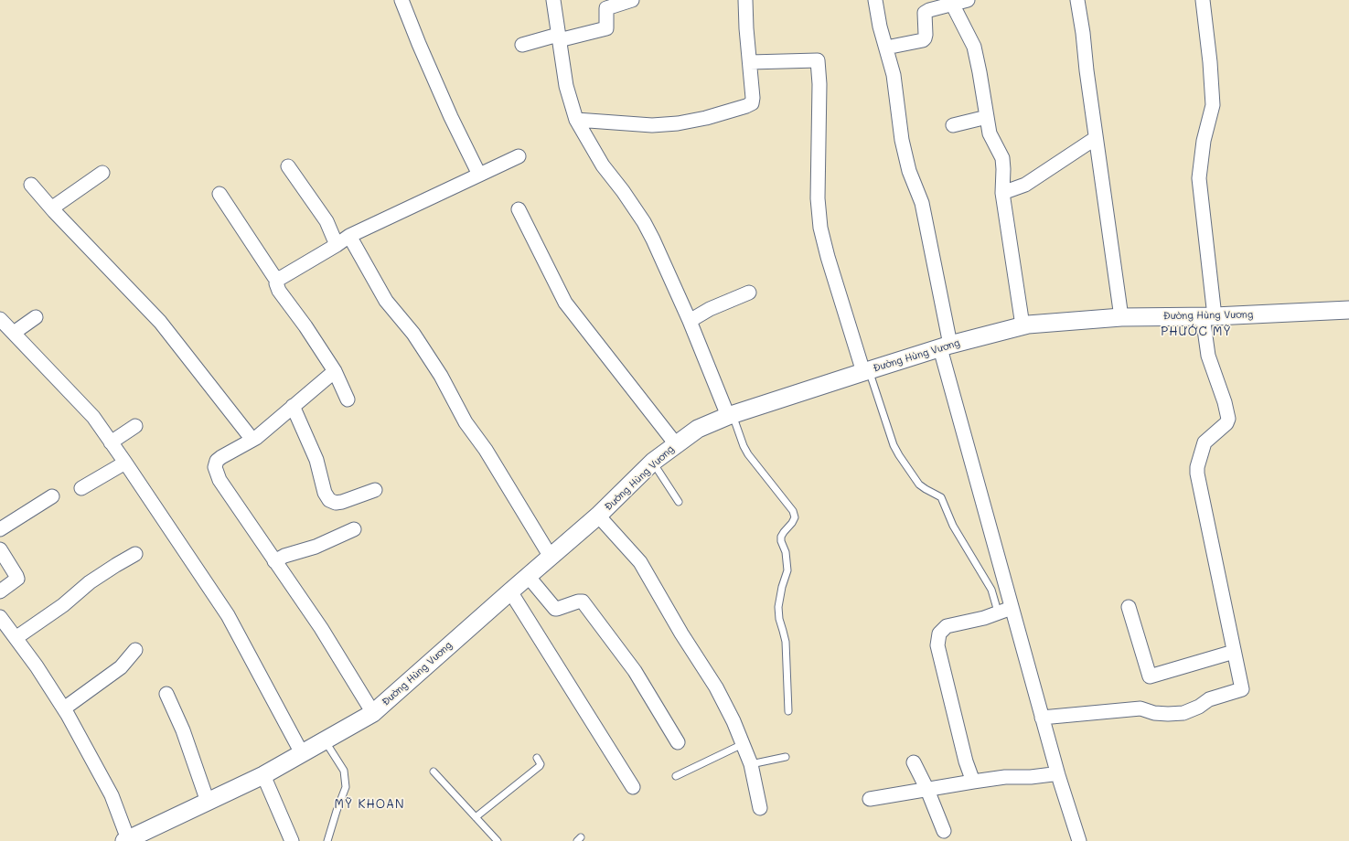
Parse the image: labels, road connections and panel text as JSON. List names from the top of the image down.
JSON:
{
  "streets": {
    "street": ["Đường Hùng Vương"]
  },
  "districts": ["PHƯỚC MỸ", "MỸ KHOAN"]
}
